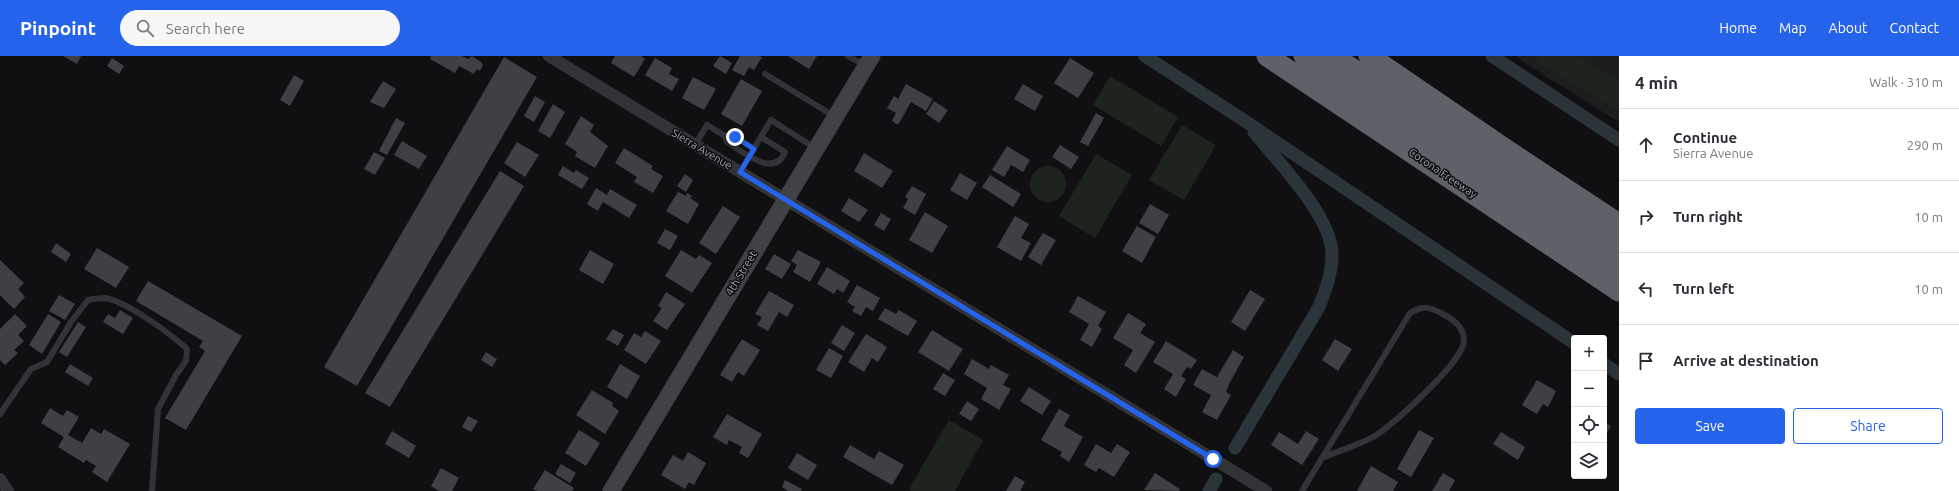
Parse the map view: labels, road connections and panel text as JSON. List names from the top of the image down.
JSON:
{
  "streets": {
    "highway": ["Corona Freeway"],
    "street": ["Sierra Avenue", "4th Street"]
  },
  "crossings": [
    ["Sierra Avenue", "4th Street"]
  ],
  "page": {
    "header": "Pinpoint",
    "search": "Search here",
    "nav": [
      "Home",
      "Map",
      "About",
      "Contact"
    ],
    "heading": ["4 min", "Walk · 310 m"],
    "list": [
      ["Continue", "Sierra Avenue", "290 m"],
      ["Turn right", "10 m"],
      ["Turn left", "10 m"],
      "Arrive at destination"
    ],
    "map_buttons": ["+", "−"],
    "buttons": ["Save", "Share"]
  }
}
